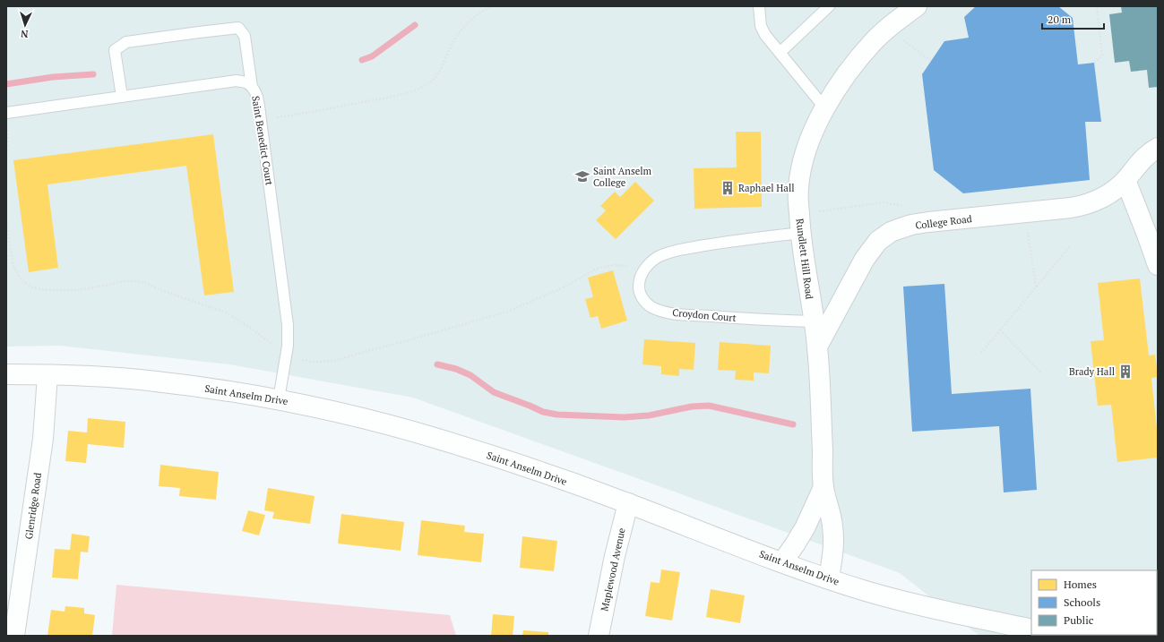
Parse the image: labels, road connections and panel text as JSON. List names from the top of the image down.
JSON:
{
  "streets": {
    "street": [
      "College Road",
      "Rundlett Hill Road",
      "Saint Anselm Drive",
      "Glenridge Road",
      "Maplewood Avenue"
    ],
    "lane": ["Saint Benedict Court", "Croydon Court"]
  },
  "crossings": [
    ["Saint Benedict Court", "Saint Anselm Drive"],
    ["College Road", "Rundlett Hill Road"],
    ["Rundlett Hill Road", "Croydon Court"],
    ["Rundlett Hill Road", "Saint Anselm Drive"],
    ["Saint Anselm Drive", "Glenridge Road"],
    ["Saint Anselm Drive", "Maplewood Avenue"]
  ],
  "places": {
    "school or university": ["Saint Anselm College"],
    "building": ["Raphael Hall", "Brady Hall"]
  },
  "legend": ["Homes", "Schools", "Public"],
  "scale_bar": "20 m",
  "north": "bottom"
}
